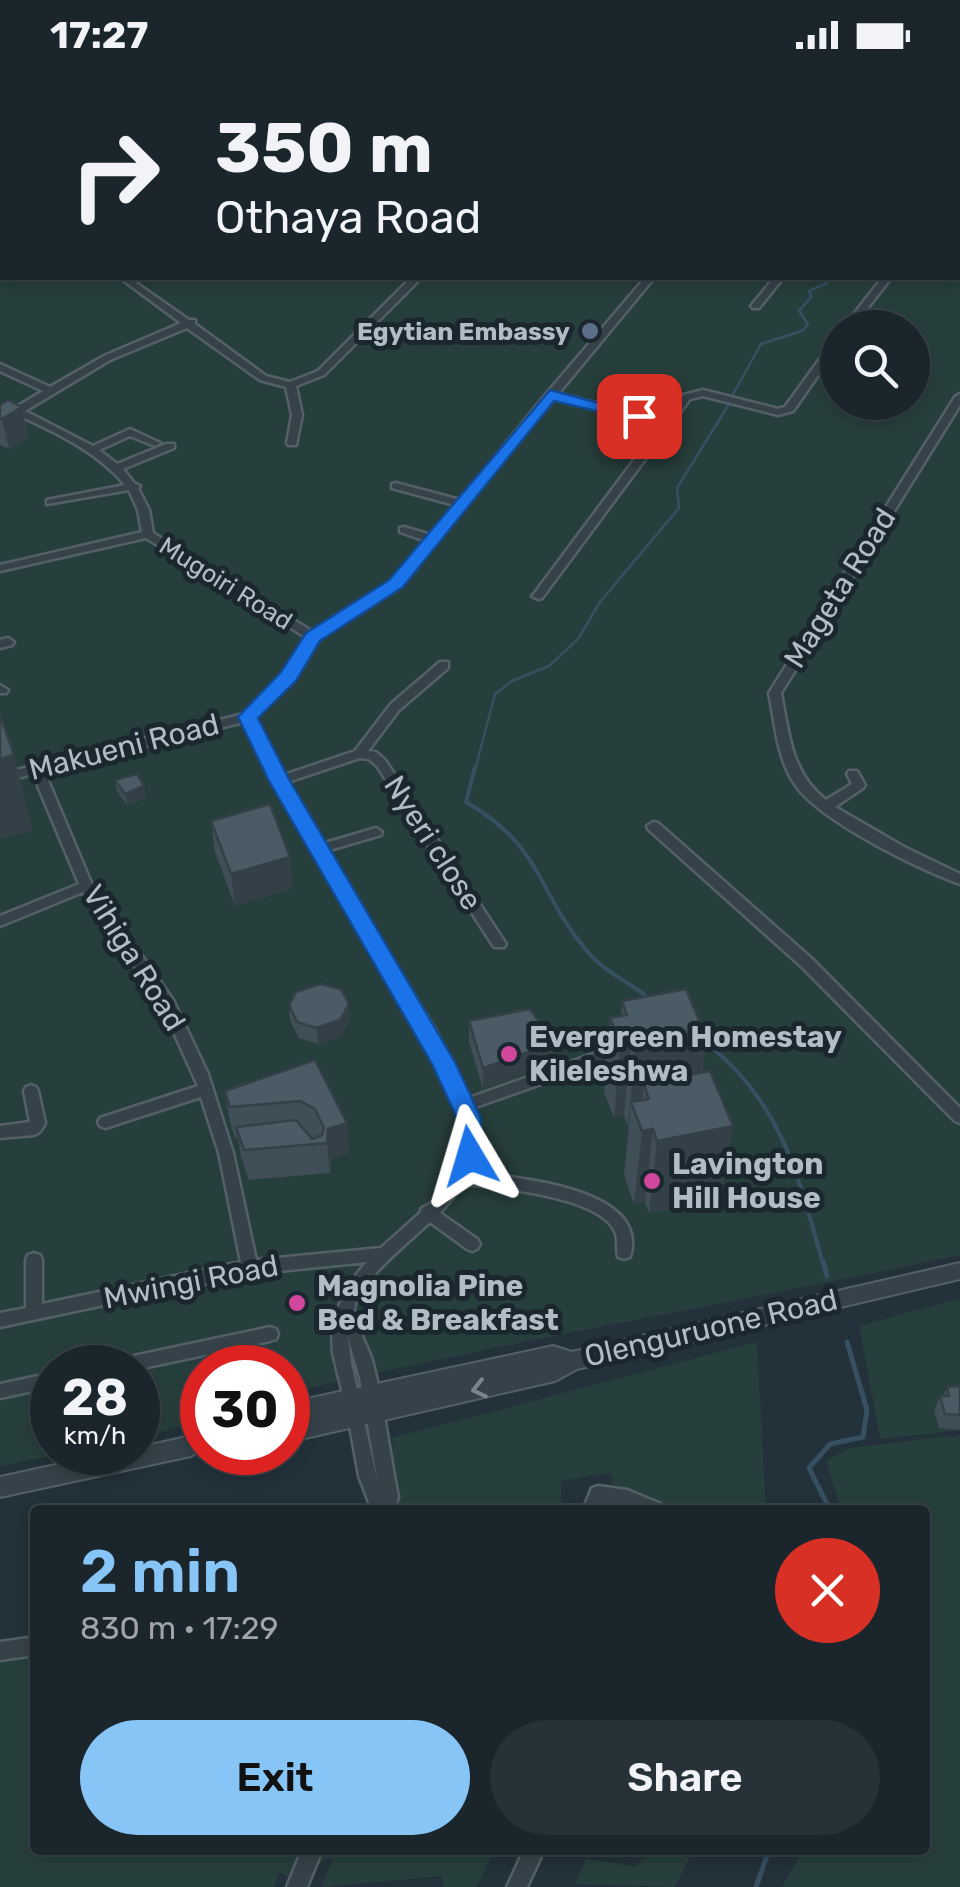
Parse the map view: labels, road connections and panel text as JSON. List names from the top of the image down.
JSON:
{
  "streets": {
    "street": [
      "Mugoiri Road",
      "Mageta Road",
      "Makueni Road",
      "Nyeri close",
      "Vihiga Road",
      "Mwingi Road",
      "Olenguruone Road"
    ]
  },
  "crossings": [
    ["Makueni Road", "Vihiga Road"],
    ["Vihiga Road", "Mwingi Road"]
  ],
  "places": [
    "Egytian Embassy",
    "Evergreen Homestay Kileleshwa",
    "Lavington Hill House",
    "Magnolia Pine Bed & Breakfast"
  ],
  "page": {
    "status": "17:27",
    "turn": ["350 m", "Othaya Road"],
    "speed": "28 km/h",
    "limit": "30",
    "heading": ["2 min", "830 m · 17:29"],
    "buttons": ["Exit", "Share"]
  }
}
